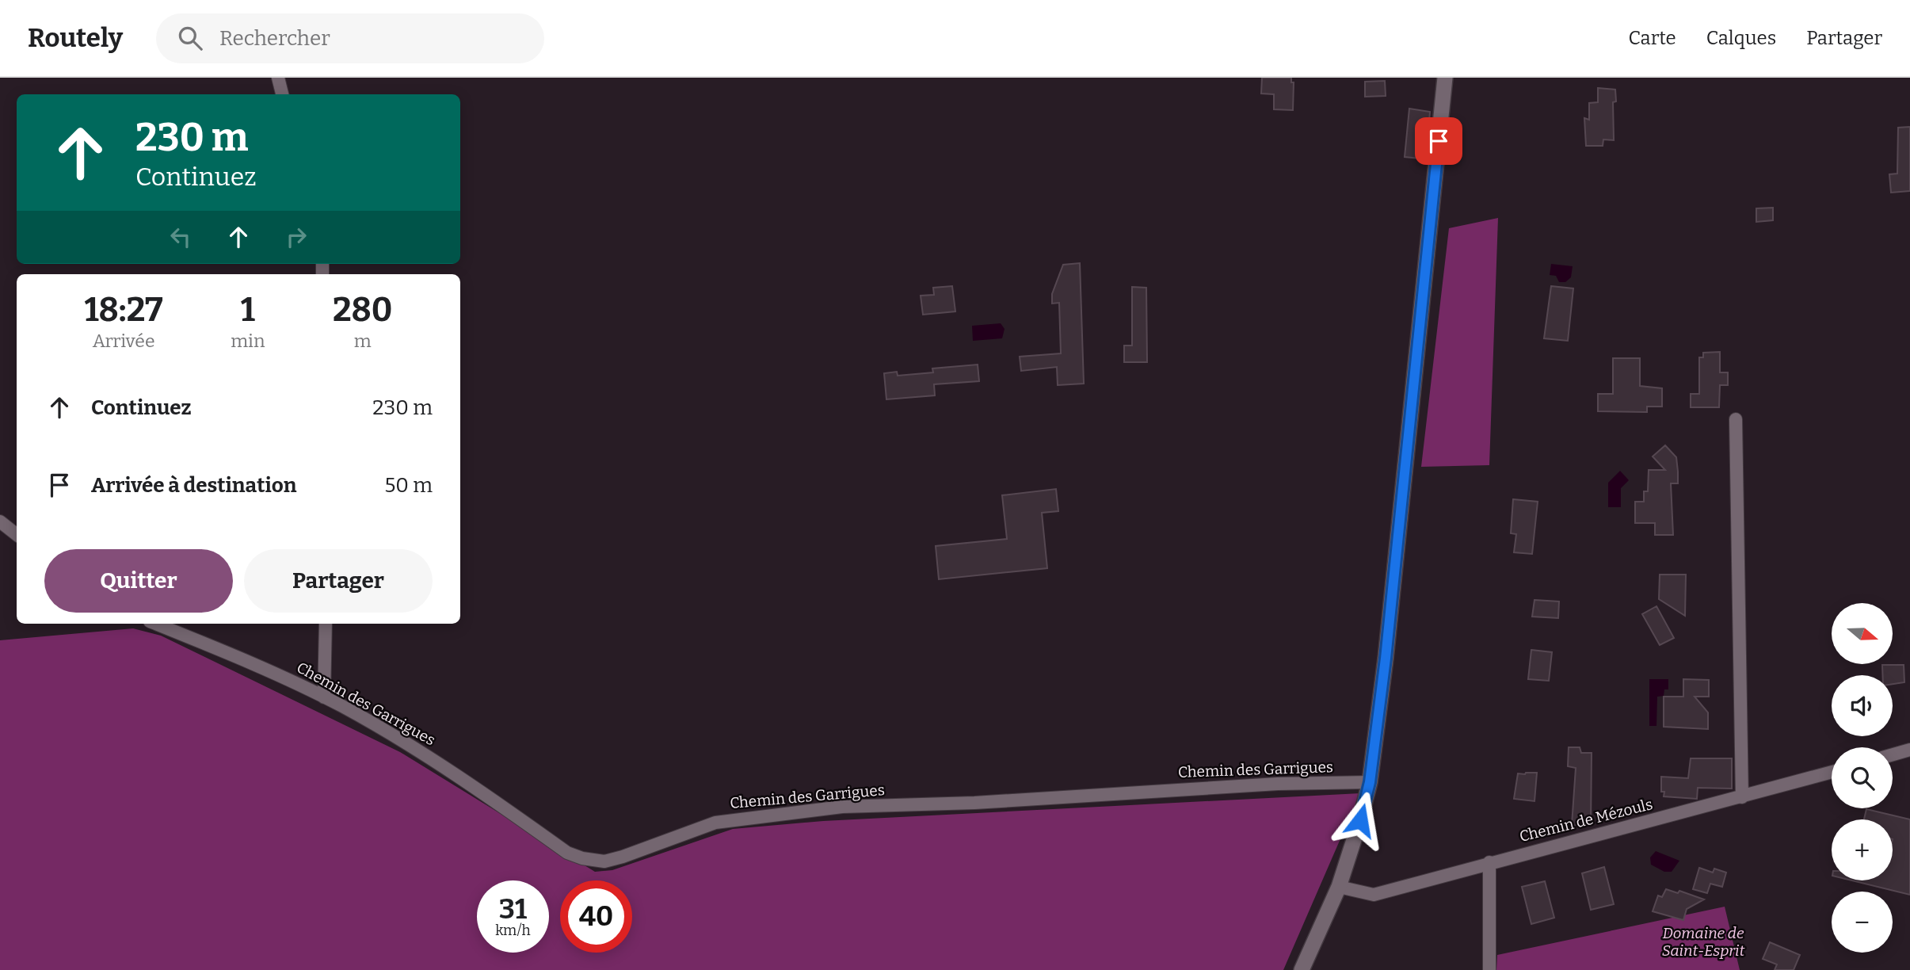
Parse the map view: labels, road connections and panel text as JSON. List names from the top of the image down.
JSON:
{
  "streets": {
    "street": ["Chemin des Garrigues", "Chemin de Mézouls"]
  },
  "parks": ["Domaine de Saint-Esprit"],
  "north": "right",
  "page": {
    "header": "Routely",
    "search": "Rechercher",
    "nav": ["Carte", "Calques", "Partager"],
    "turn": ["230 m", "Continuez"],
    "eta": [
      "18:27",
      "Arrivée",
      "1",
      "min",
      "280",
      "m"
    ],
    "list": [
      {
        "name": "Continuez",
        "value": "230 m"
      },
      {
        "name": "Arrivée à destination",
        "value": "50 m"
      }
    ],
    "buttons": ["Quitter", "Partager"],
    "map_buttons": ["+", "−"],
    "speed": "31 km/h",
    "limit": "40"
  }
}
